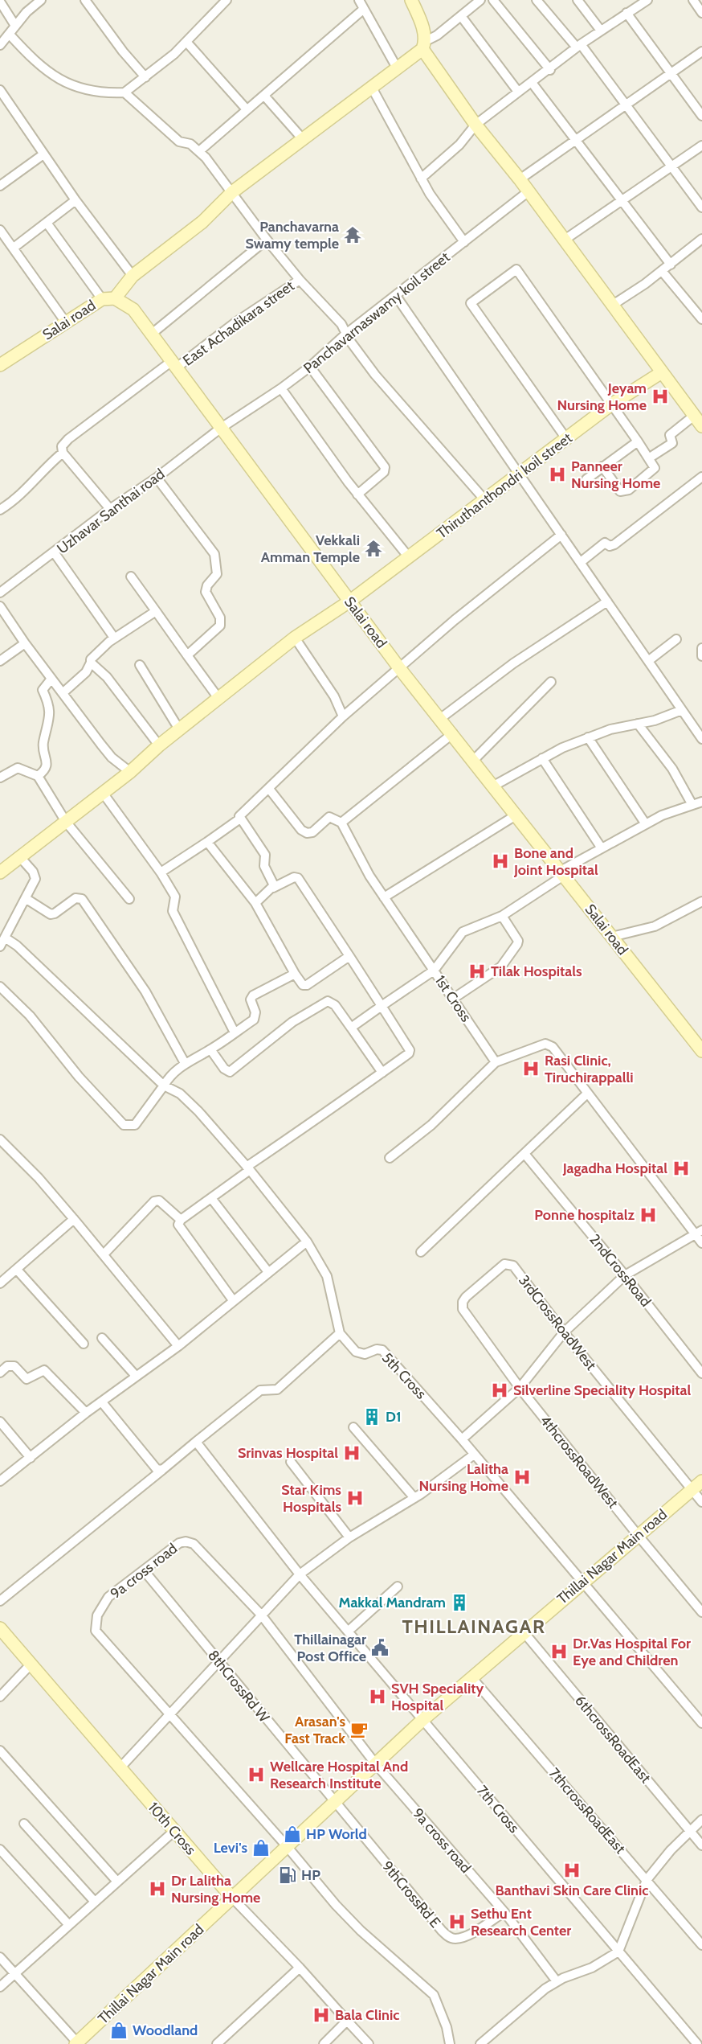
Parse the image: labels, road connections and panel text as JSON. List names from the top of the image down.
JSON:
{
  "streets": {
    "street": [
      "Panchavarnaswamy koil street",
      "Salai road",
      "East Achadikara street",
      "Thiruthanthondri koil street",
      "Uzhavar Santhai road",
      "1st Cross",
      "2ndCrossRoad",
      "3rdCrossRoadWest",
      "5th Cross",
      "4thcrossRoadWest",
      "Thillai Nagar Main road",
      "9a cross road",
      "8thCrossRd W",
      "6thcrossRoadEast",
      "7th Cross",
      "7thcrossRoadEast",
      "10th Cross",
      "9thCrossRd E"
    ]
  },
  "crossings": [
    ["Panchavarnaswamy koil street", "Salai road"],
    ["Panchavarnaswamy koil street", "Uzhavar Santhai road"],
    ["Salai road", "East Achadikara street"],
    ["Salai road", "Thiruthanthondri koil street"],
    ["Salai road", "Uzhavar Santhai road"],
    ["3rdCrossRoadWest", "4thcrossRoadWest"],
    ["3rdCrossRoadWest", "Thillai Nagar Main road"],
    ["5th Cross", "Thillai Nagar Main road"],
    ["4thcrossRoadWest", "Thillai Nagar Main road"],
    ["Thillai Nagar Main road", "9a cross road"],
    ["Thillai Nagar Main road", "8thCrossRd W"],
    ["Thillai Nagar Main road", "6thcrossRoadEast"],
    ["Thillai Nagar Main road", "7th Cross"],
    ["Thillai Nagar Main road", "7thcrossRoadEast"],
    ["Thillai Nagar Main road", "10th Cross"],
    ["Thillai Nagar Main road", "9thCrossRd E"],
    ["9a cross road", "8thCrossRd W"],
    ["9a cross road", "9thCrossRd E"],
    ["8thCrossRd W", "9thCrossRd E"]
  ],
  "districts": ["THILLAINAGAR"],
  "places": {
    "temple": ["Panchavarna Swamy temple", "Vekkali Amman Temple"],
    "hospital": [
      "Jeyam Nursing Home",
      "Panneer Nursing Home",
      "Bone and Joint Hospital",
      "Tilak Hospitals",
      "Rasi Clinic, Tiruchirappalli",
      "Jagadha Hospital",
      "Ponne hospitalz",
      "Silverline Speciality Hospital",
      "Srinvas Hospital",
      "Lalitha Nursing Home",
      "Star Kims Hospitals",
      "Dr.Vas Hospital For Eye and Children",
      "SVH Speciality Hospital",
      "Wellcare Hospital And Research Institute",
      "Banthavi Skin Care Clinic",
      "Dr Lalitha Nursing Home",
      "Sethu Ent Research Center",
      "Bala Clinic"
    ],
    "building": ["D1", "Makkal Mandram"],
    "public building": ["Thillainagar Post Office"],
    "cafe": ["Arasan's Fast Track"],
    "shop": ["HP World", "Levi's", "Woodland"],
    "fuel station": ["HP"]
  }
}
